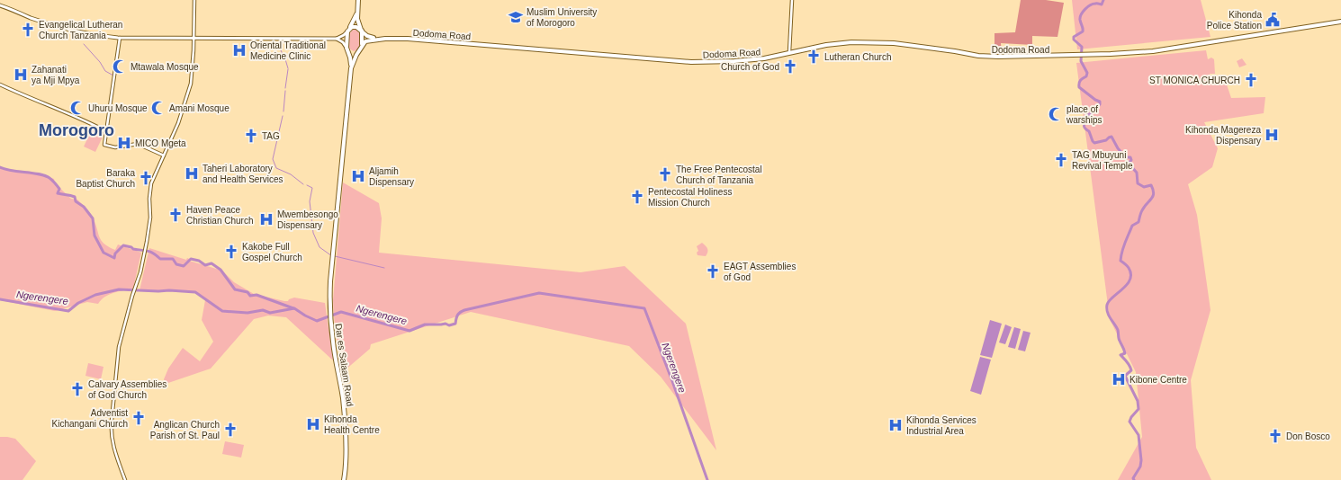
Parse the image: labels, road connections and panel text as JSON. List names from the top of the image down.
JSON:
{
  "streets": {
    "highway": ["Dodoma Road", "Dar es Salaam Road"]
  },
  "districts": ["Morogoro"],
  "water": ["Ngerengere"],
  "places": {
    "school or university": ["Muslim University of Morogoro"],
    "public building": ["Kihonda Police Station"],
    "church": [
      "Evangelical Lutheran Church Tanzania",
      "Lutheran Church",
      "Church of God",
      "ST MONICA CHURCH",
      "TAG",
      "TAG Mbuyuni Revival Temple",
      "The Free Pentecostal Church of Tanzania",
      "Baraka Baptist Church",
      "Pentecostal Holiness Mission Church",
      "Haven Peace Christian Church",
      "Kakobe Full Gospel Church",
      "EAGT Assemblies of God",
      "Calvary Assemblies of God Church",
      "Adventist Kichangani Church",
      "Anglican Church Parish of St. Paul",
      "Don Bosco"
    ],
    "hospital": [
      "Oriental Traditional Medicine Clinic",
      "Zahanati ya Mji Mpya",
      "Kihonda Magereza Dispensary",
      "MICO Mgeta",
      "Taheri Laboratory and Health Services",
      "Aljamih Dispensary",
      "Mwembesongo Dispensary",
      "Kibone Centre",
      "Kihonda Health Centre",
      "Kihonda Services Industrial Area"
    ],
    "mosque": [
      "Mtawala Mosque",
      "Uhuru Mosque",
      "Amani Mosque",
      "place of warships"
    ]
  }
}
